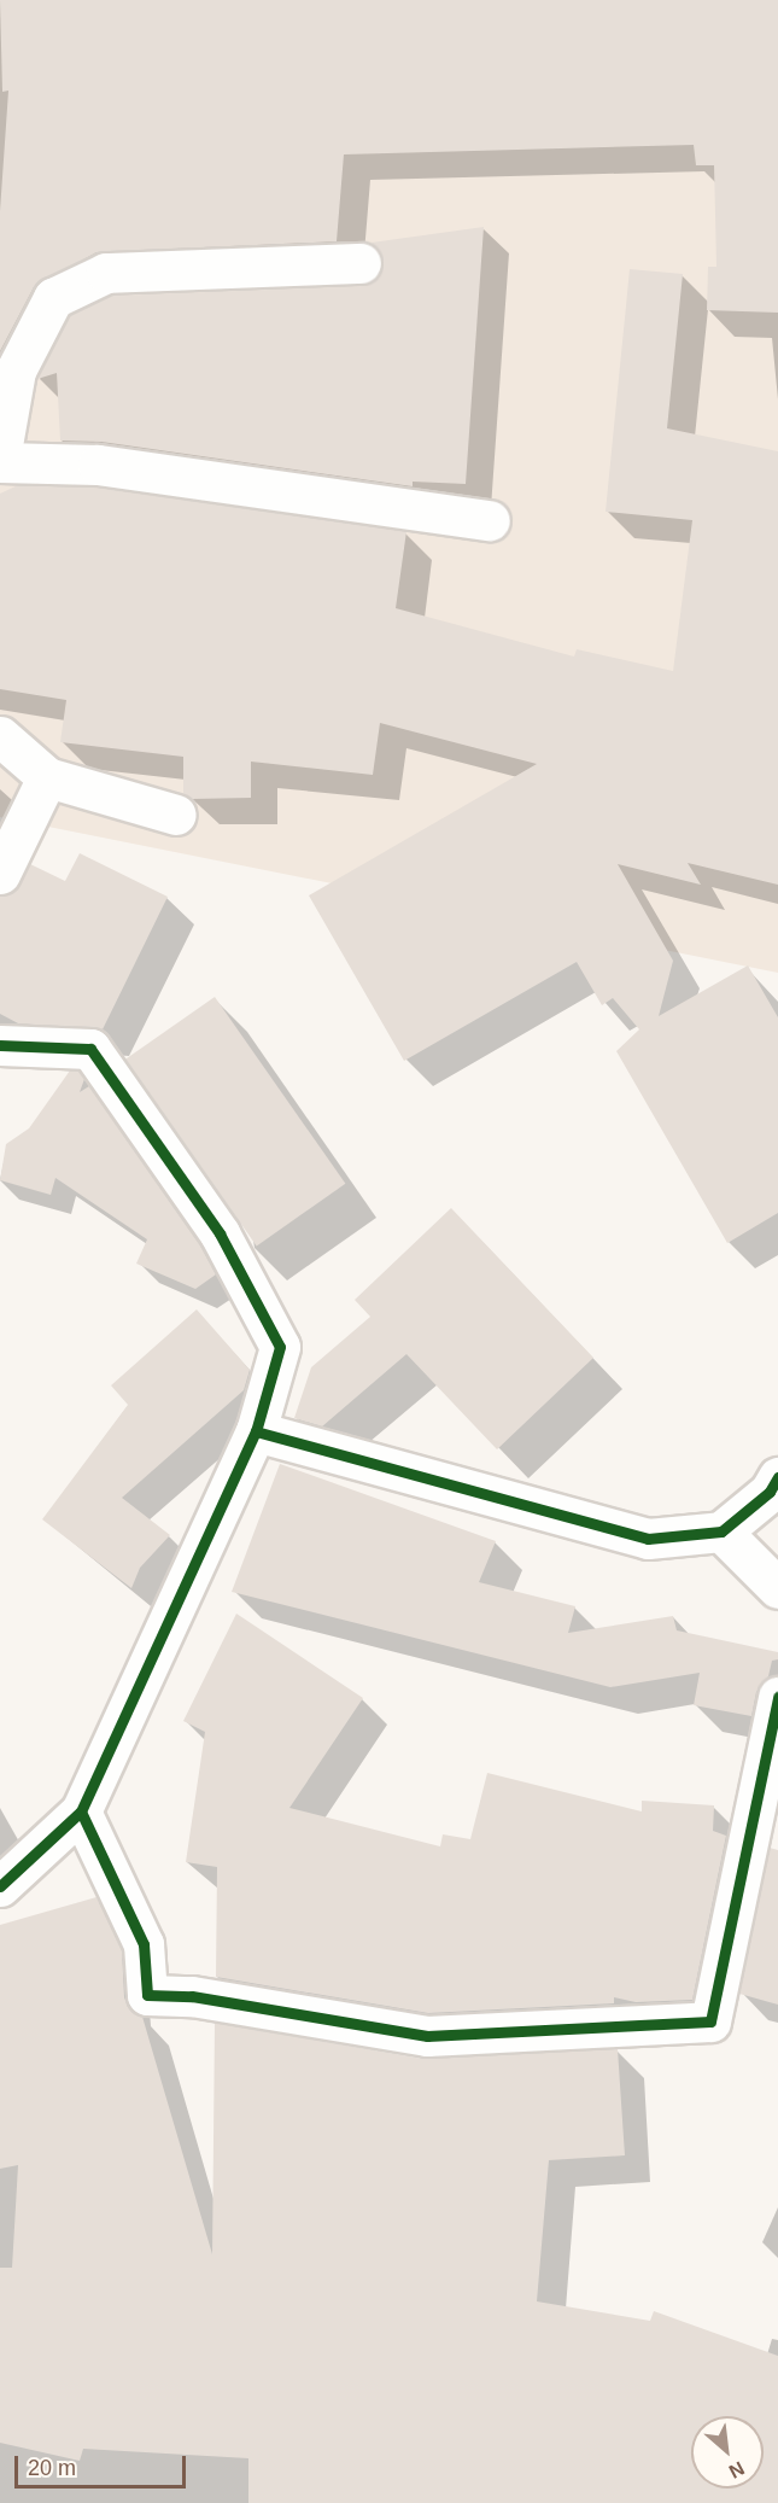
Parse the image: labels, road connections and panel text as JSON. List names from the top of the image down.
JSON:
{
  "scale_bar": "20 m",
  "north": "bottom right"
}
